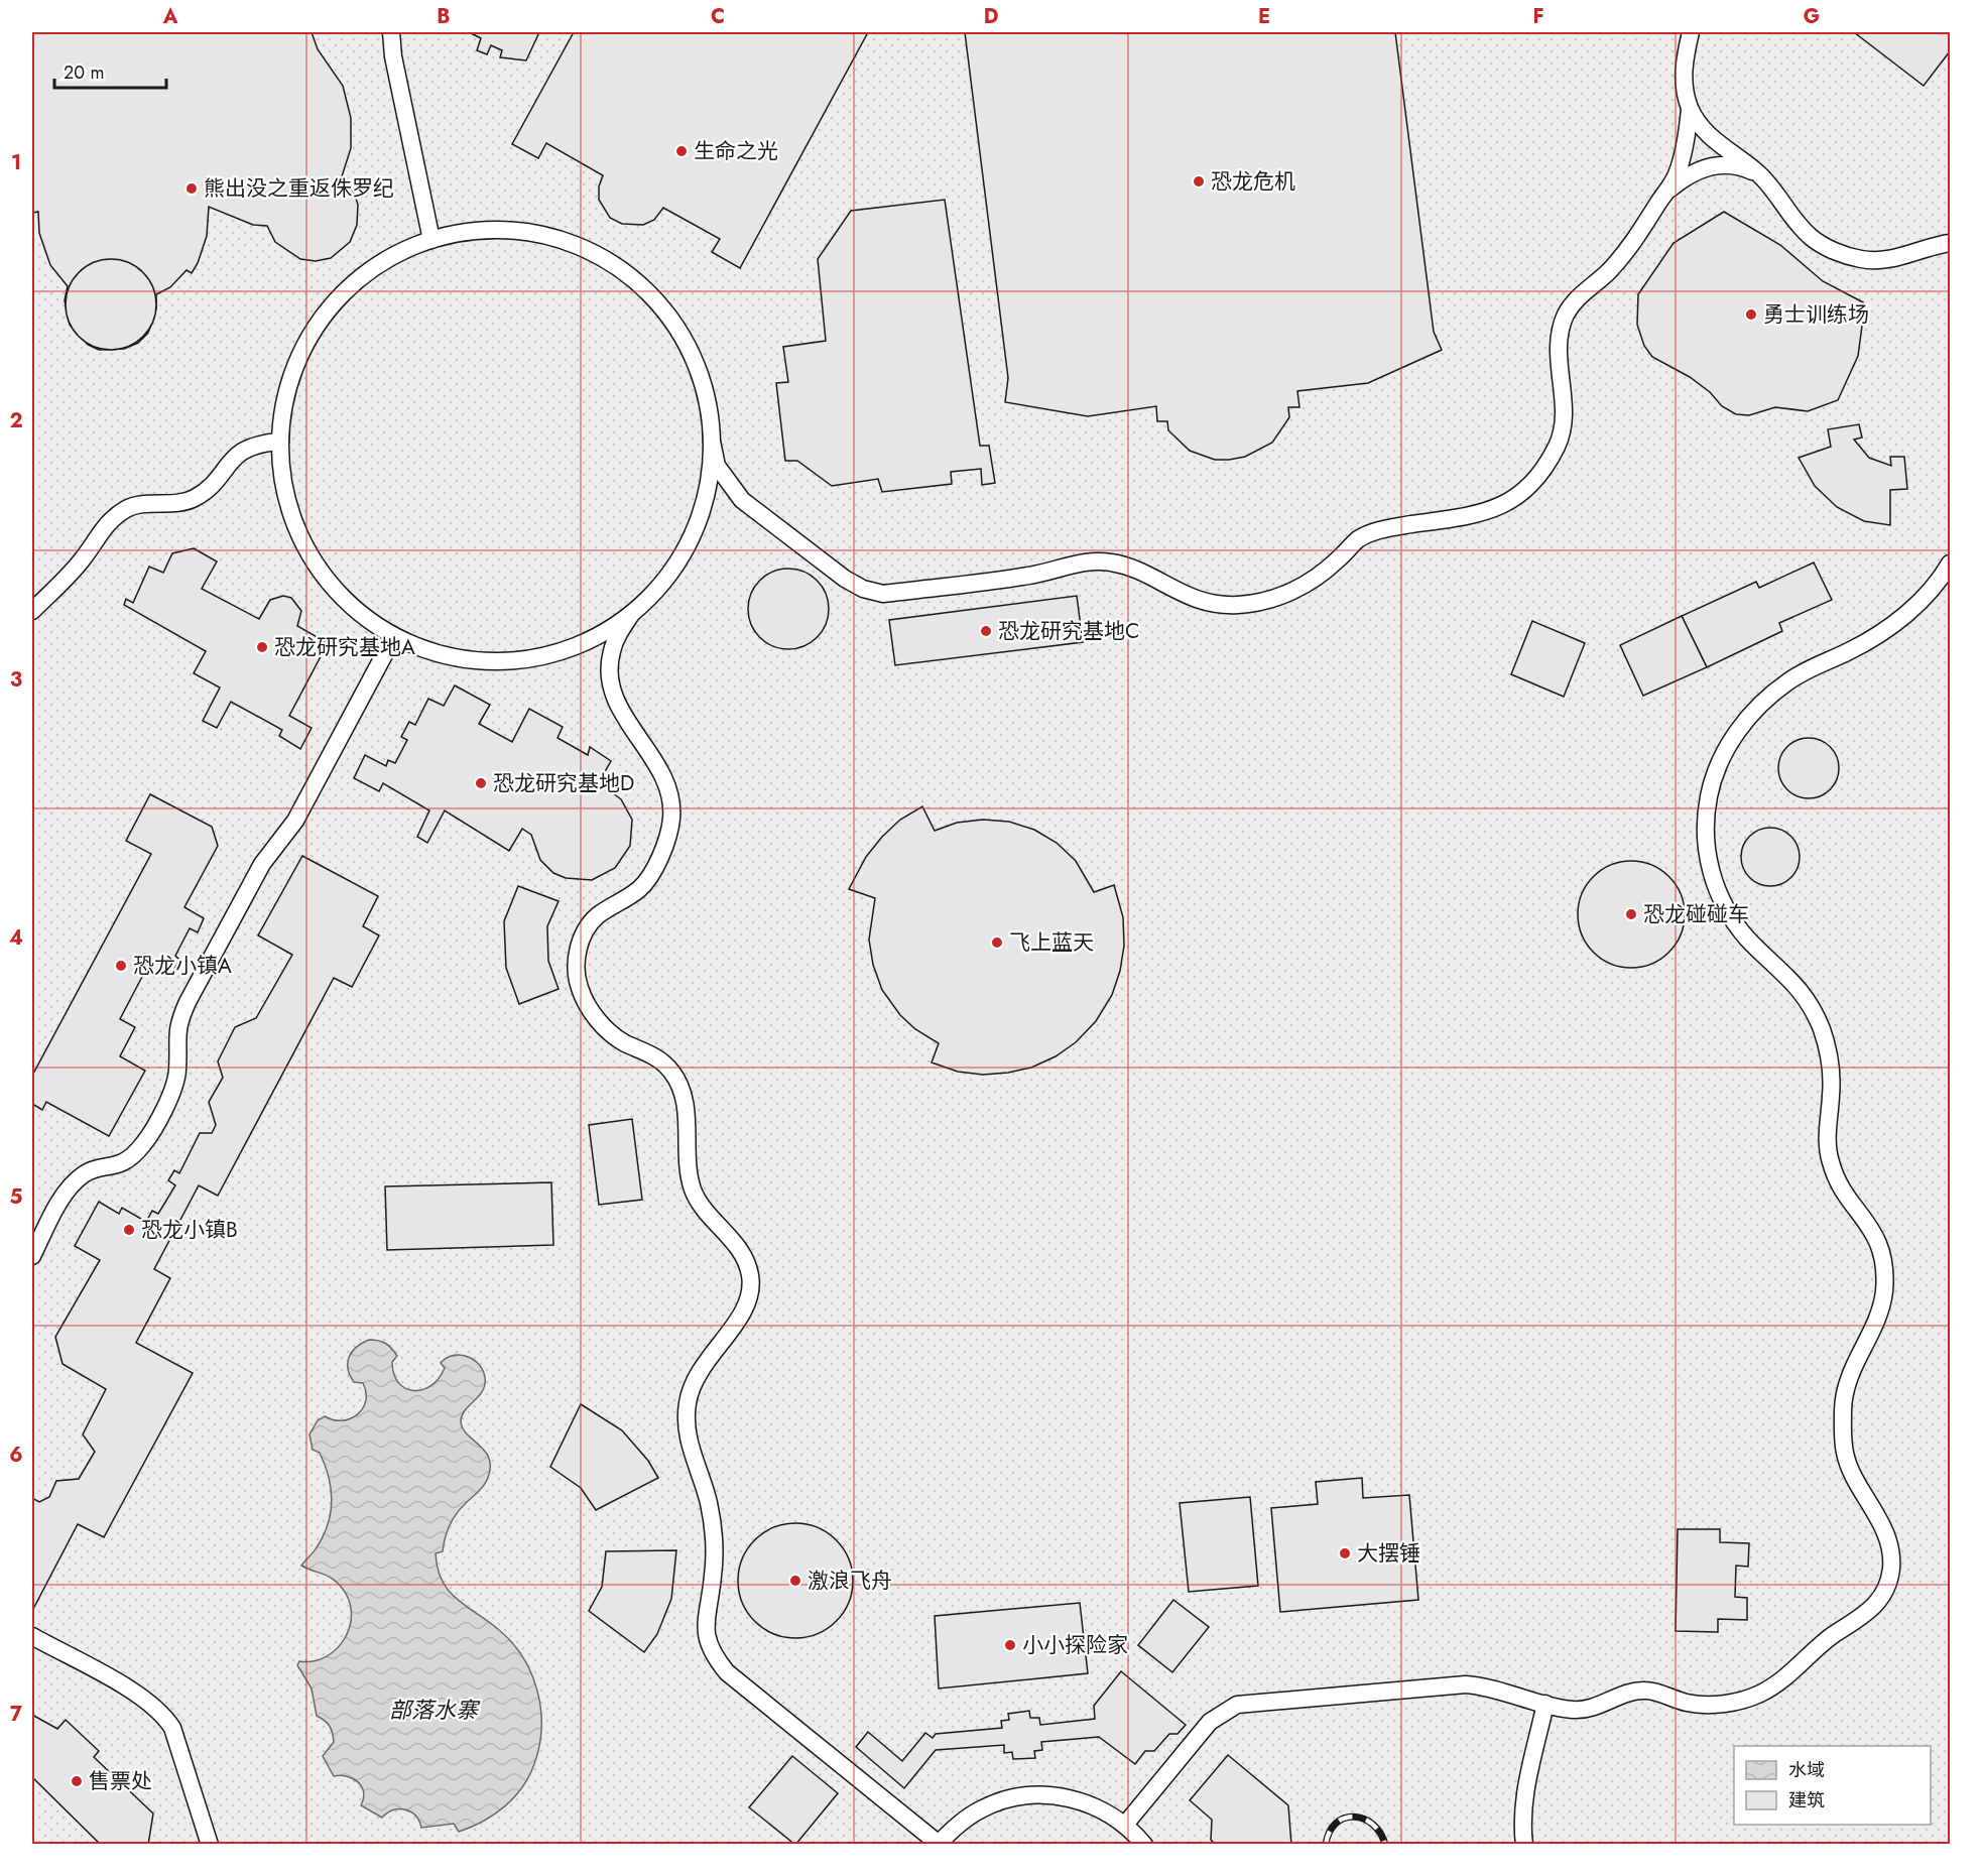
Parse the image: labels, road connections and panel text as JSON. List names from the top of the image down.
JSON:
{
  "water": ["部落水寨"],
  "places": [
    "生命之光",
    "恐龙危机",
    "熊出没之重返侏罗纪",
    "勇士训练场",
    "恐龙研究基地C",
    "恐龙研究基地A",
    "恐龙研究基地D",
    "恐龙碰碰车",
    "飞上蓝天",
    "恐龙小镇A",
    "恐龙小镇B",
    "大摆锤",
    "激浪飞舟",
    "小小探险家",
    "售票处"
  ],
  "legend": ["水域", "建筑"],
  "scale_bar": "20 m",
  "grid": {
    "columns": [
      "A",
      "B",
      "C",
      "D",
      "E",
      "F",
      "G"
    ],
    "rows": [
      "1",
      "2",
      "3",
      "4",
      "5",
      "6",
      "7"
    ]
  }
}
